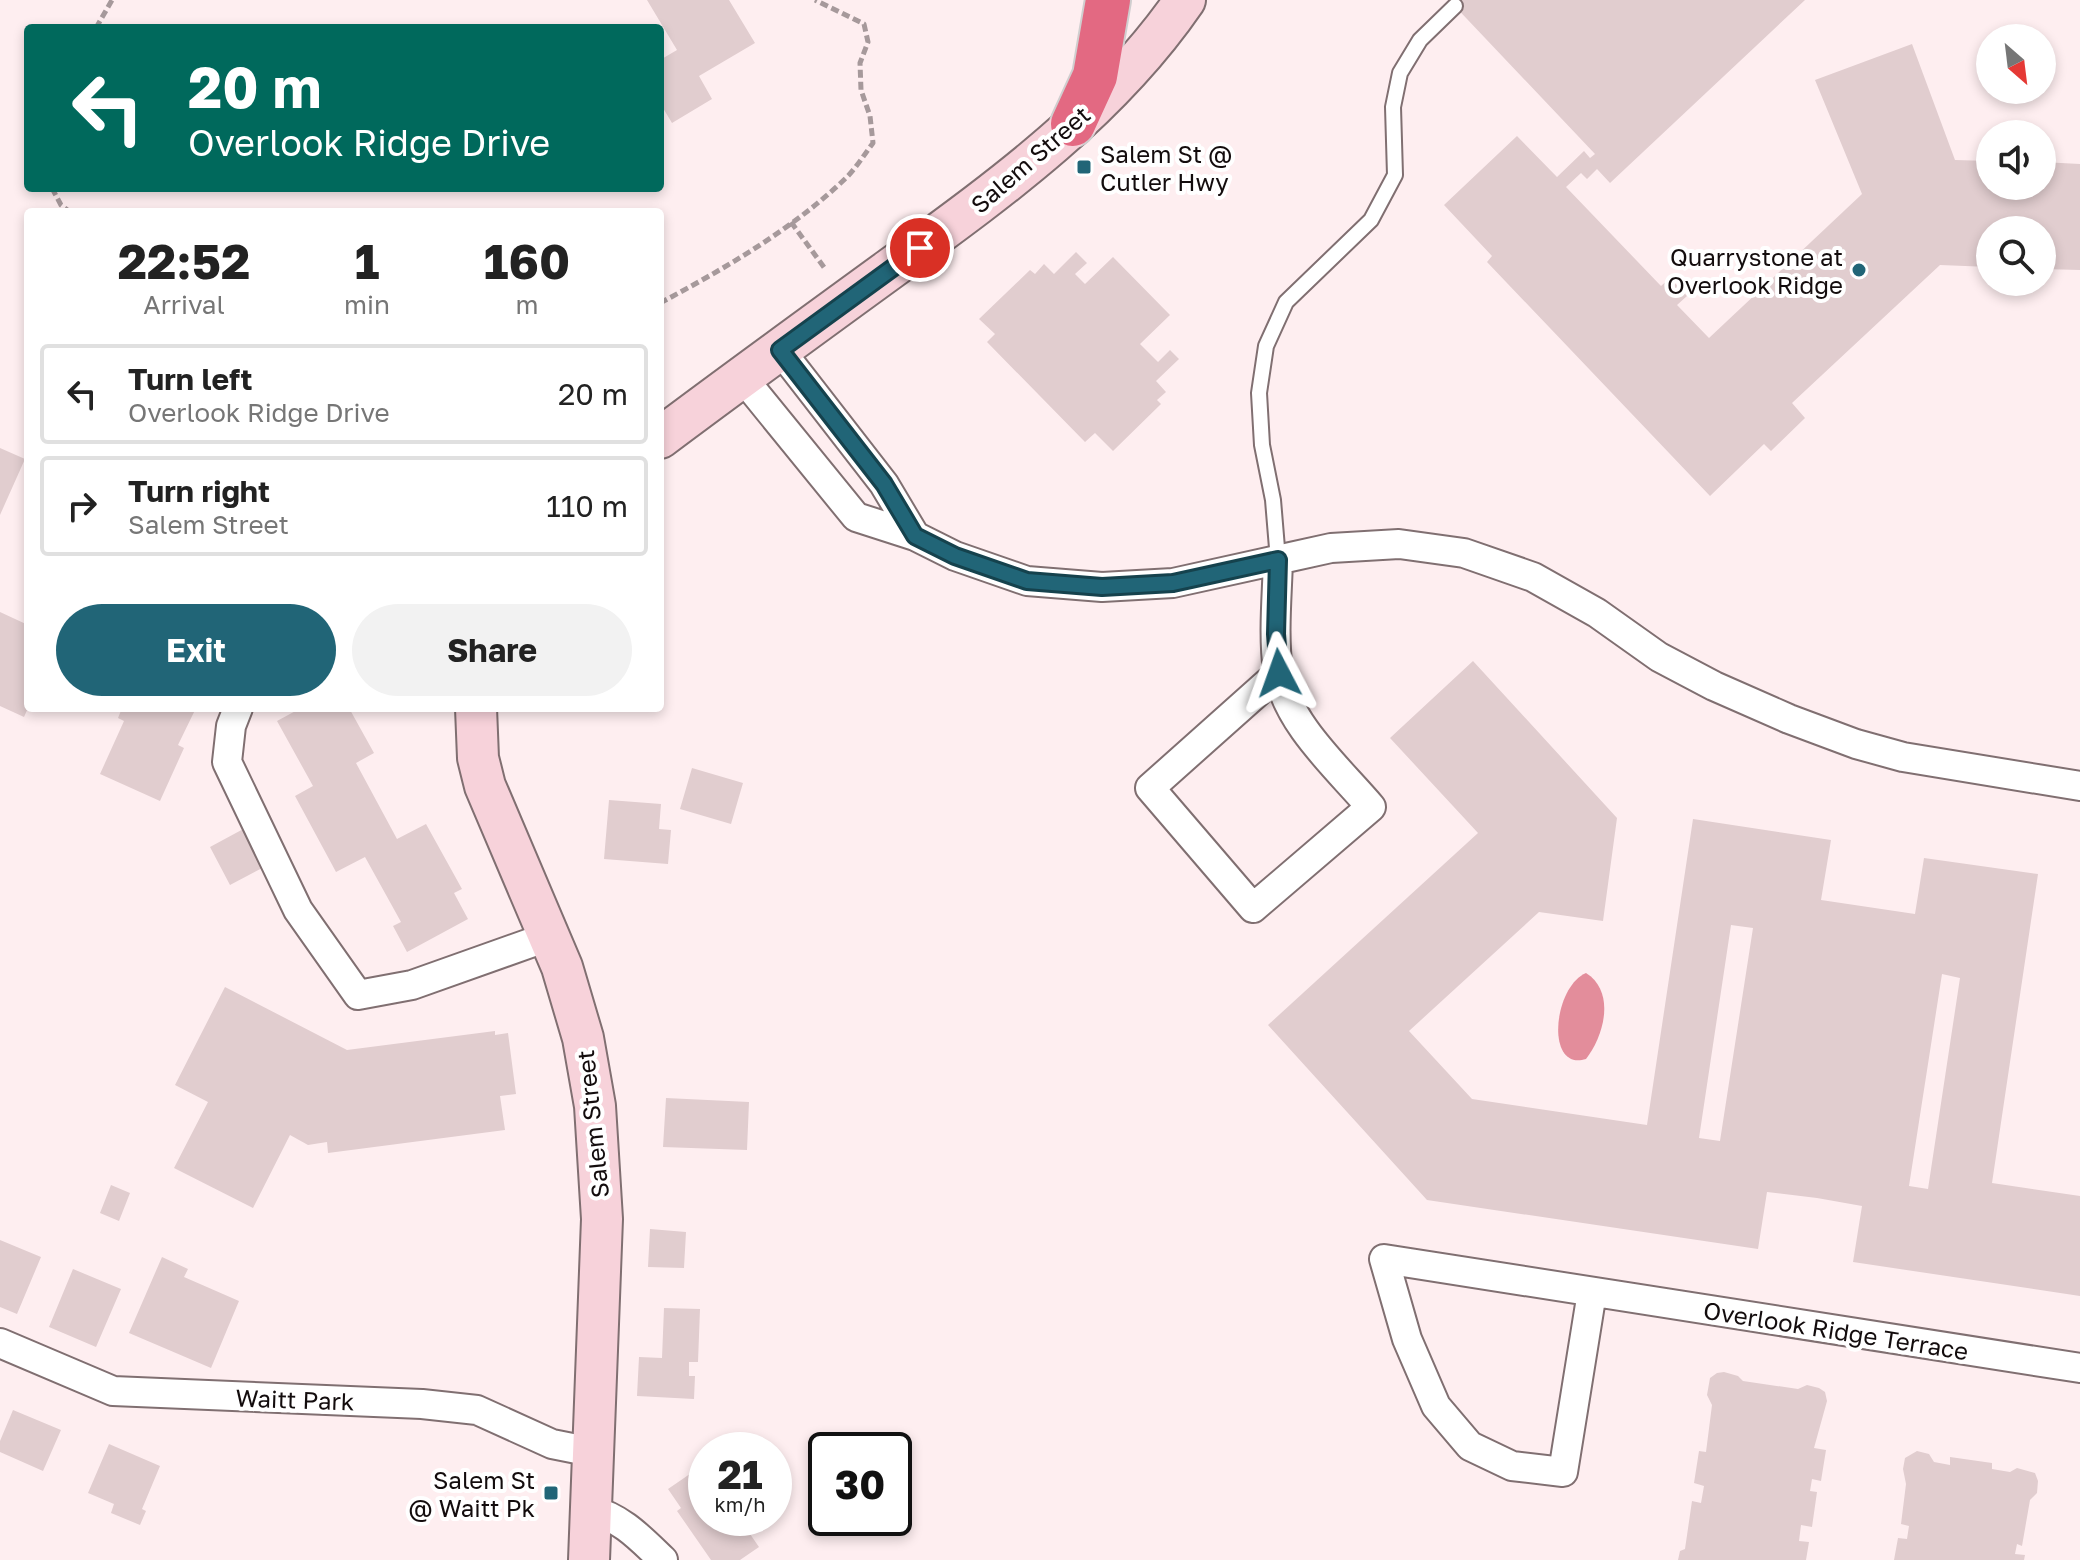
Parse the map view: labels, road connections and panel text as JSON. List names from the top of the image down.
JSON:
{
  "streets": {
    "main road": ["Salem Street"],
    "street": ["Overlook Ridge Terrace", "Waitt Park"]
  },
  "crossings": [
    ["Salem Street", "Waitt Park"]
  ],
  "places": {
    "transit": ["Salem St @ Cutler Hwy", "Salem St @ Waitt Pk"],
    "other": ["Quarrystone at Overlook Ridge"]
  },
  "north": "bottom right",
  "page": {
    "turn": ["20 m", "Overlook Ridge Drive"],
    "eta": [
      "22:52",
      "Arrival",
      "1",
      "min",
      "160",
      "m"
    ],
    "list": [
      {
        "name": "Turn left",
        "note": "Overlook Ridge Drive",
        "value": "20 m"
      },
      {
        "name": "Turn right",
        "note": "Salem Street",
        "value": "110 m"
      }
    ],
    "buttons": ["Exit", "Share"],
    "speed": "21 km/h",
    "limit": "30"
  }
}
